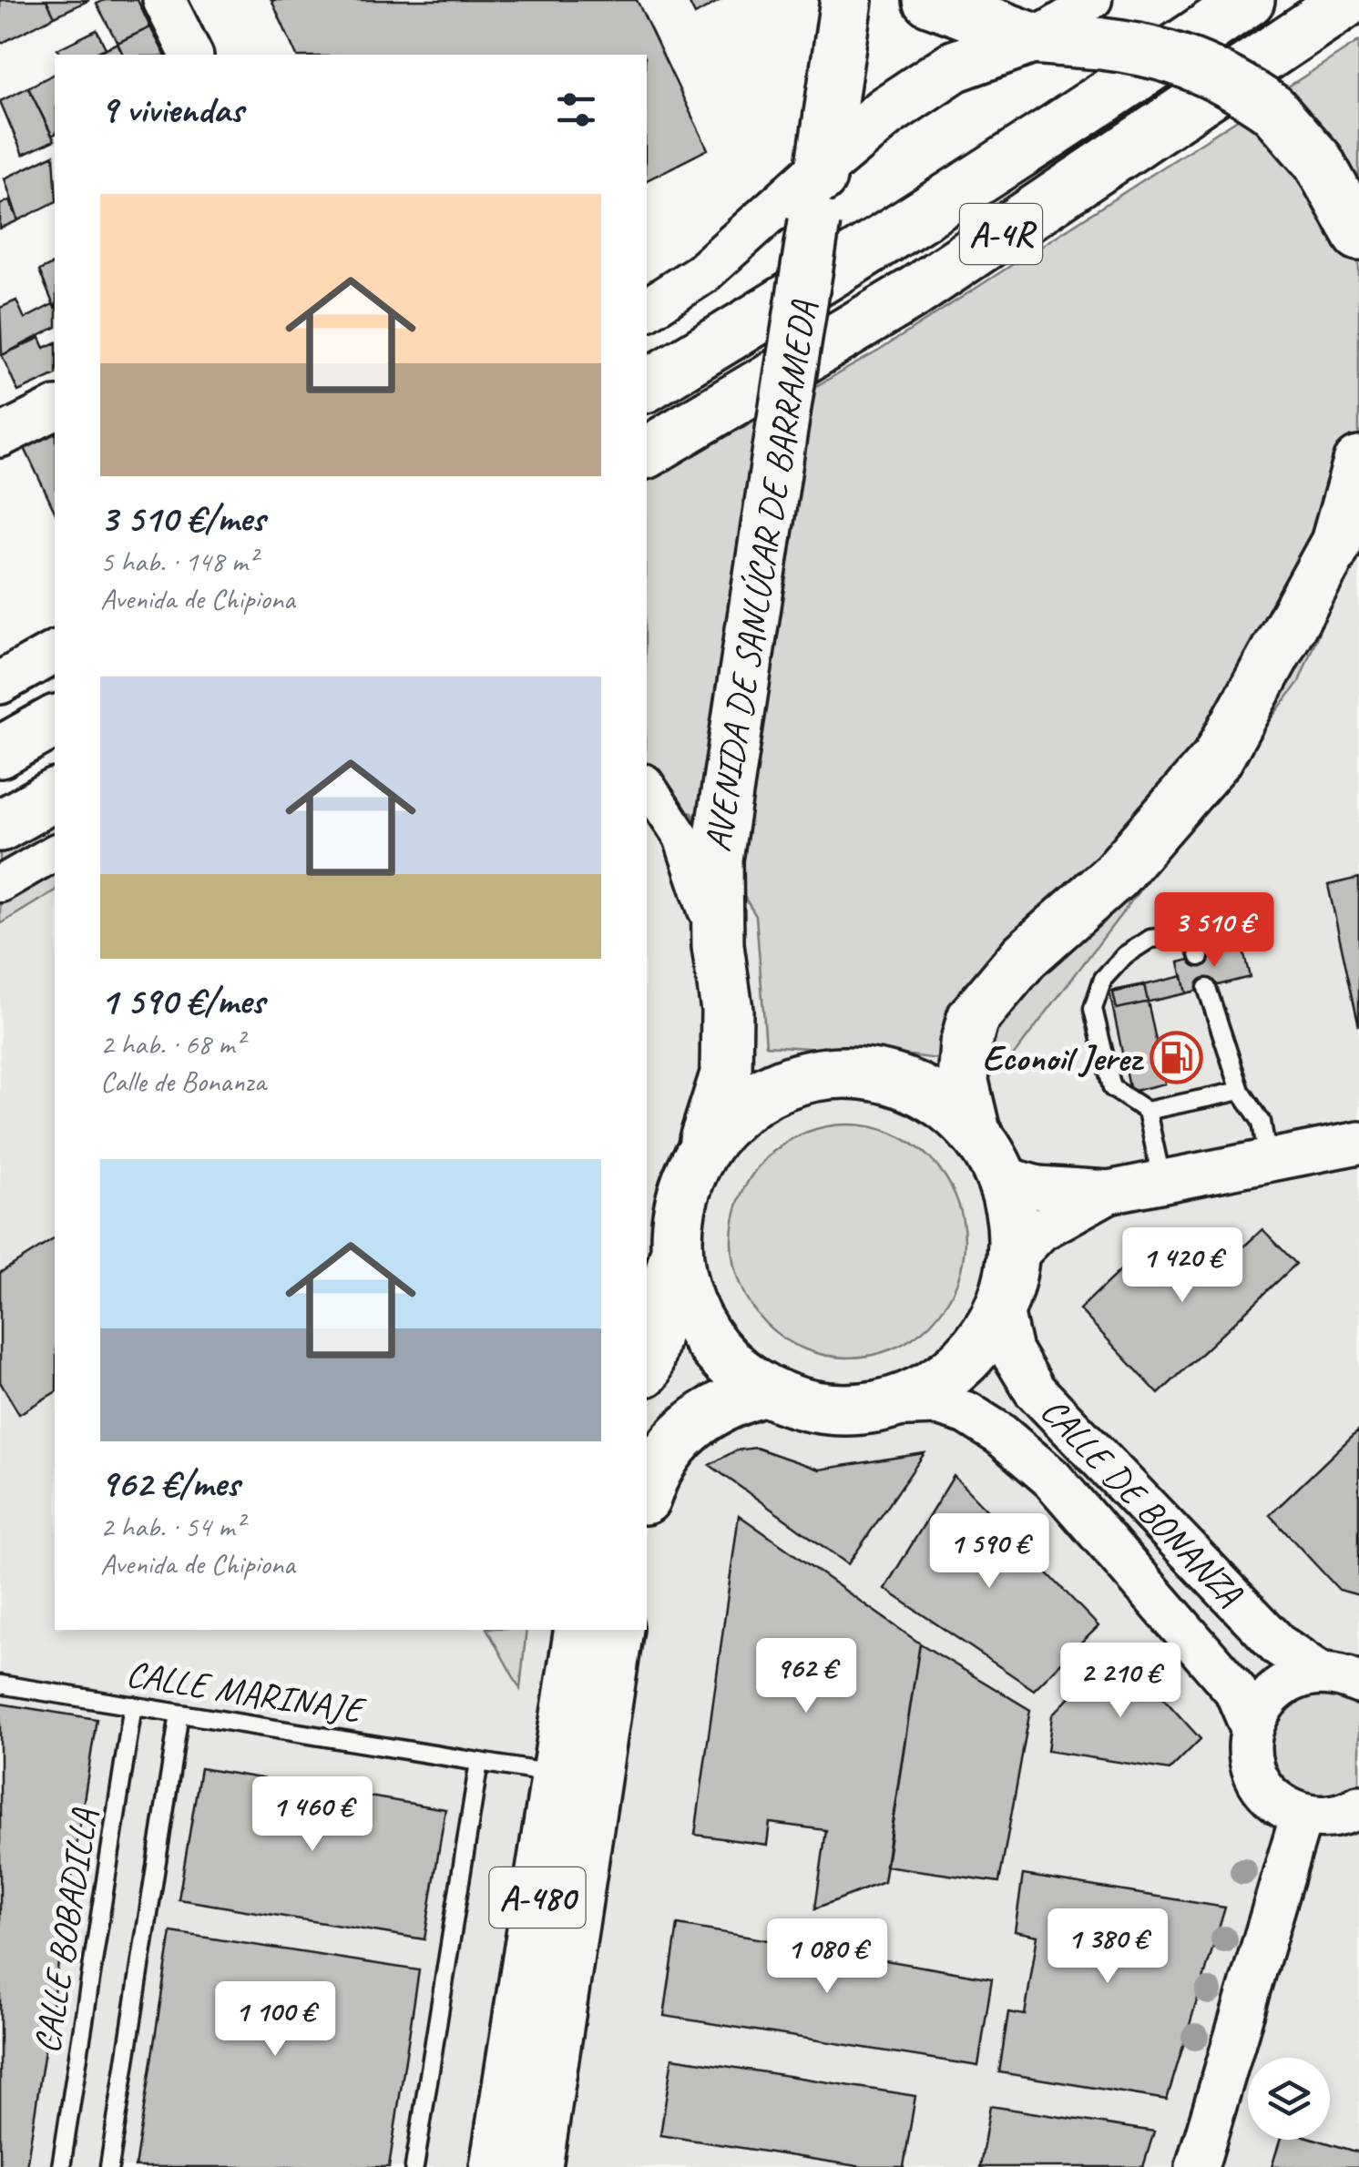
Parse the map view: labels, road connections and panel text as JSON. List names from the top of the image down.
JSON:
{
  "streets": {
    "main road": ["A-4R", "AVENIDA DE SANLÚCAR DE BARRAMEDA", "A-480"],
    "street": ["CALLE DE BONANZA"],
    "lane": ["CALLE MARINAJE", "CALLE BOBADILLA"]
  },
  "crossings": [
    ["CALLE MARINAJE", "A-480"],
    ["CALLE MARINAJE", "CALLE BOBADILLA"]
  ],
  "places": {
    "fuel station": ["Econoil Jerez"]
  },
  "page": {
    "heading": "9 viviendas",
    "list": [
      {
        "name": "3 510 €/mes",
        "note": "5 hab. · 148 m² · Avenida de Chipiona"
      },
      {
        "name": "1 590 €/mes",
        "note": "2 hab. · 68 m² · Calle de Bonanza"
      },
      {
        "name": "962 €/mes",
        "note": "2 hab. · 54 m² · Avenida de Chipiona"
      }
    ],
    "price": [
      "3 510 €",
      "1 420 €",
      "1 590 €",
      "962 €",
      "2 210 €",
      "1 460 €",
      "1 380 €",
      "1 080 €",
      "1 100 €"
    ]
  }
}
